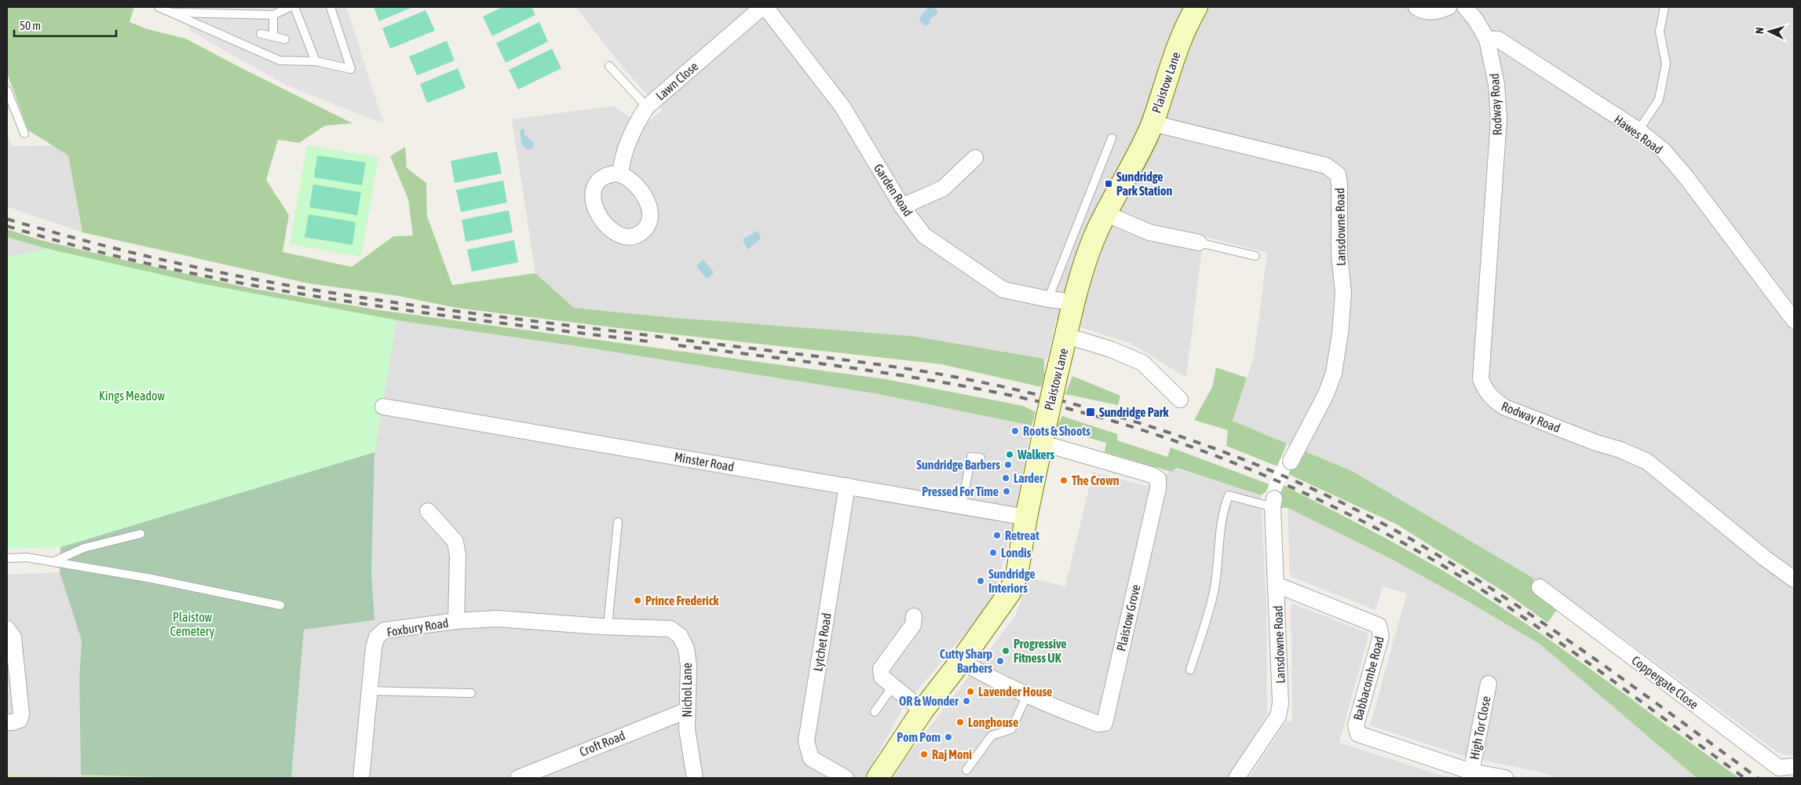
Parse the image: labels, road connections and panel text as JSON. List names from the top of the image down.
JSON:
{
  "streets": {
    "street": [
      "Lawn Close",
      "Plaistow Lane",
      "Rodway Road",
      "Hawes Road",
      "Garden Road",
      "Lansdowne Road",
      "Minster Road",
      "Plaistow Grove",
      "Foxbury Road",
      "Lytchet Road",
      "Babbacombe Road",
      "Coppergate Close",
      "Nichol Lane",
      "High Tor Close",
      "Croft Road"
    ]
  },
  "crossings": [
    ["Plaistow Lane", "Garden Road"],
    ["Plaistow Lane", "Lansdowne Road"],
    ["Plaistow Lane", "Minster Road"],
    ["Plaistow Lane", "Plaistow Grove"],
    ["Rodway Road", "Hawes Road"],
    ["Lansdowne Road", "Babbacombe Road"],
    ["Minster Road", "Lytchet Road"],
    ["Foxbury Road", "Nichol Lane"],
    ["Babbacombe Road", "High Tor Close"],
    ["Nichol Lane", "Croft Road"]
  ],
  "parks": ["Kings Meadow", "Plaistow Cemetery"],
  "places": {
    "transit": ["Sundridge Park Station", "Sundridge Park"],
    "other": [
      "Roots & Shoots",
      "Walkers",
      "Sundridge Barbers",
      "Larder",
      "The Crown",
      "Pressed For Time",
      "Retreat",
      "Londis",
      "Sundridge Interiors",
      "Prince Frederick",
      "Progressive Fitness UK",
      "Cutty Sharp Barbers",
      "Lavender House",
      "OR & Wonder",
      "Longhouse",
      "Pom Pom",
      "Raj Moni"
    ]
  },
  "scale_bar": "50 m",
  "north": "left"
}
